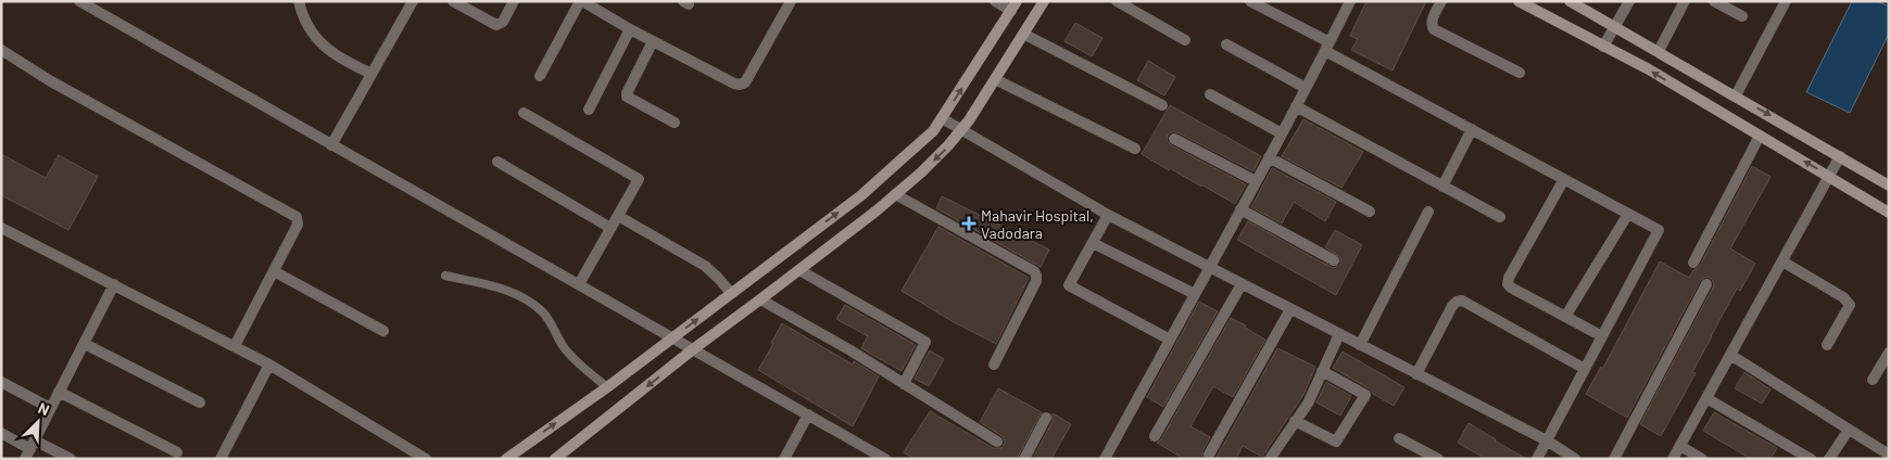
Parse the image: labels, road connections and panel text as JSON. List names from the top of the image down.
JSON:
{
  "places": {
    "health": ["Mahavir Hospital, Vadodara"]
  },
  "north": "top right"
}
